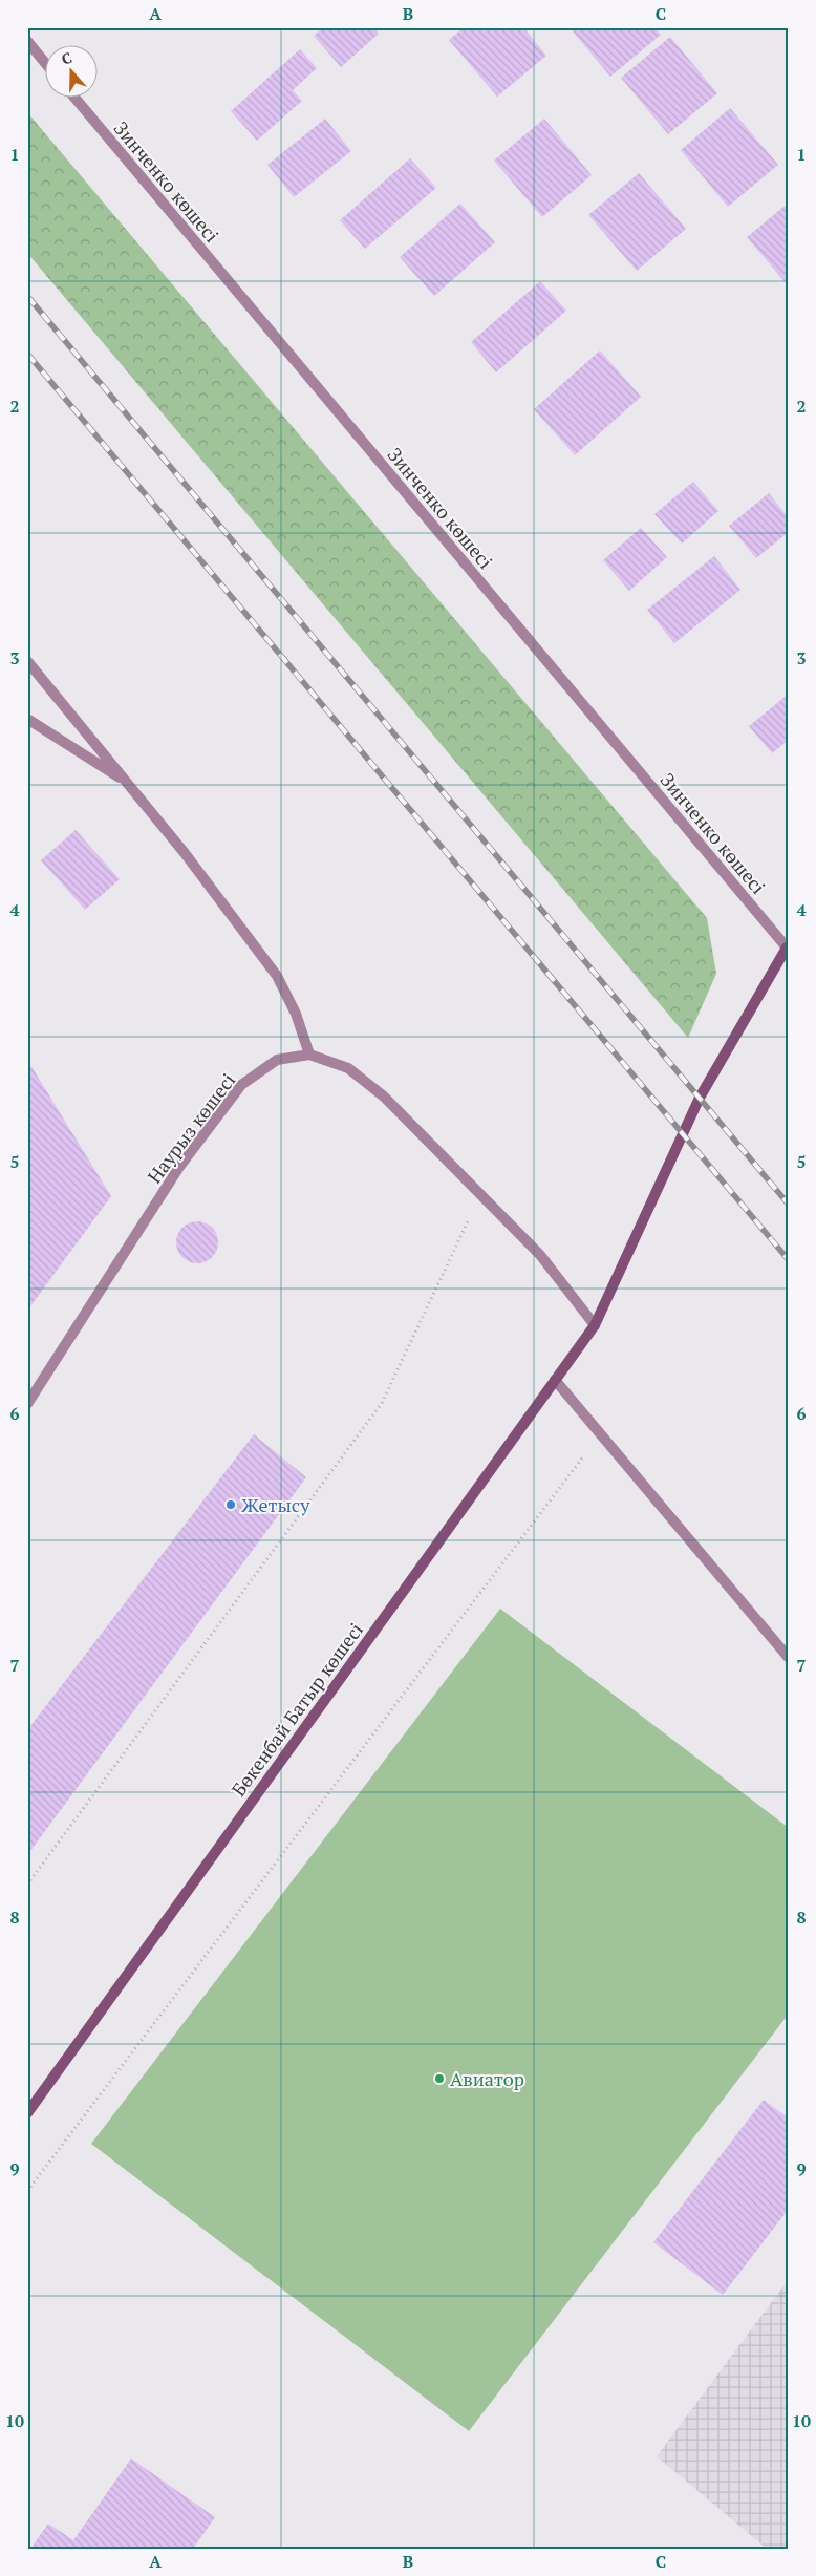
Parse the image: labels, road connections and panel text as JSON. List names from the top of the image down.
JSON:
{
  "streets": {
    "main road": ["Бөкенбай Батыр көшесі"],
    "street": ["Зинченко көшесі", "Наурыз көшесі"]
  },
  "crossings": [
    ["Зинченко көшесі", "Бөкенбай Батыр көшесі"],
    ["Наурыз көшесі", "Бөкенбай Батыр көшесі"]
  ],
  "places": ["Жетысу", "Авиатор"],
  "north": "top",
  "grid": {
    "columns": ["A", "B", "C"],
    "rows": [
      "1",
      "2",
      "3",
      "4",
      "5",
      "6",
      "7",
      "8",
      "9",
      "10"
    ]
  }
}
